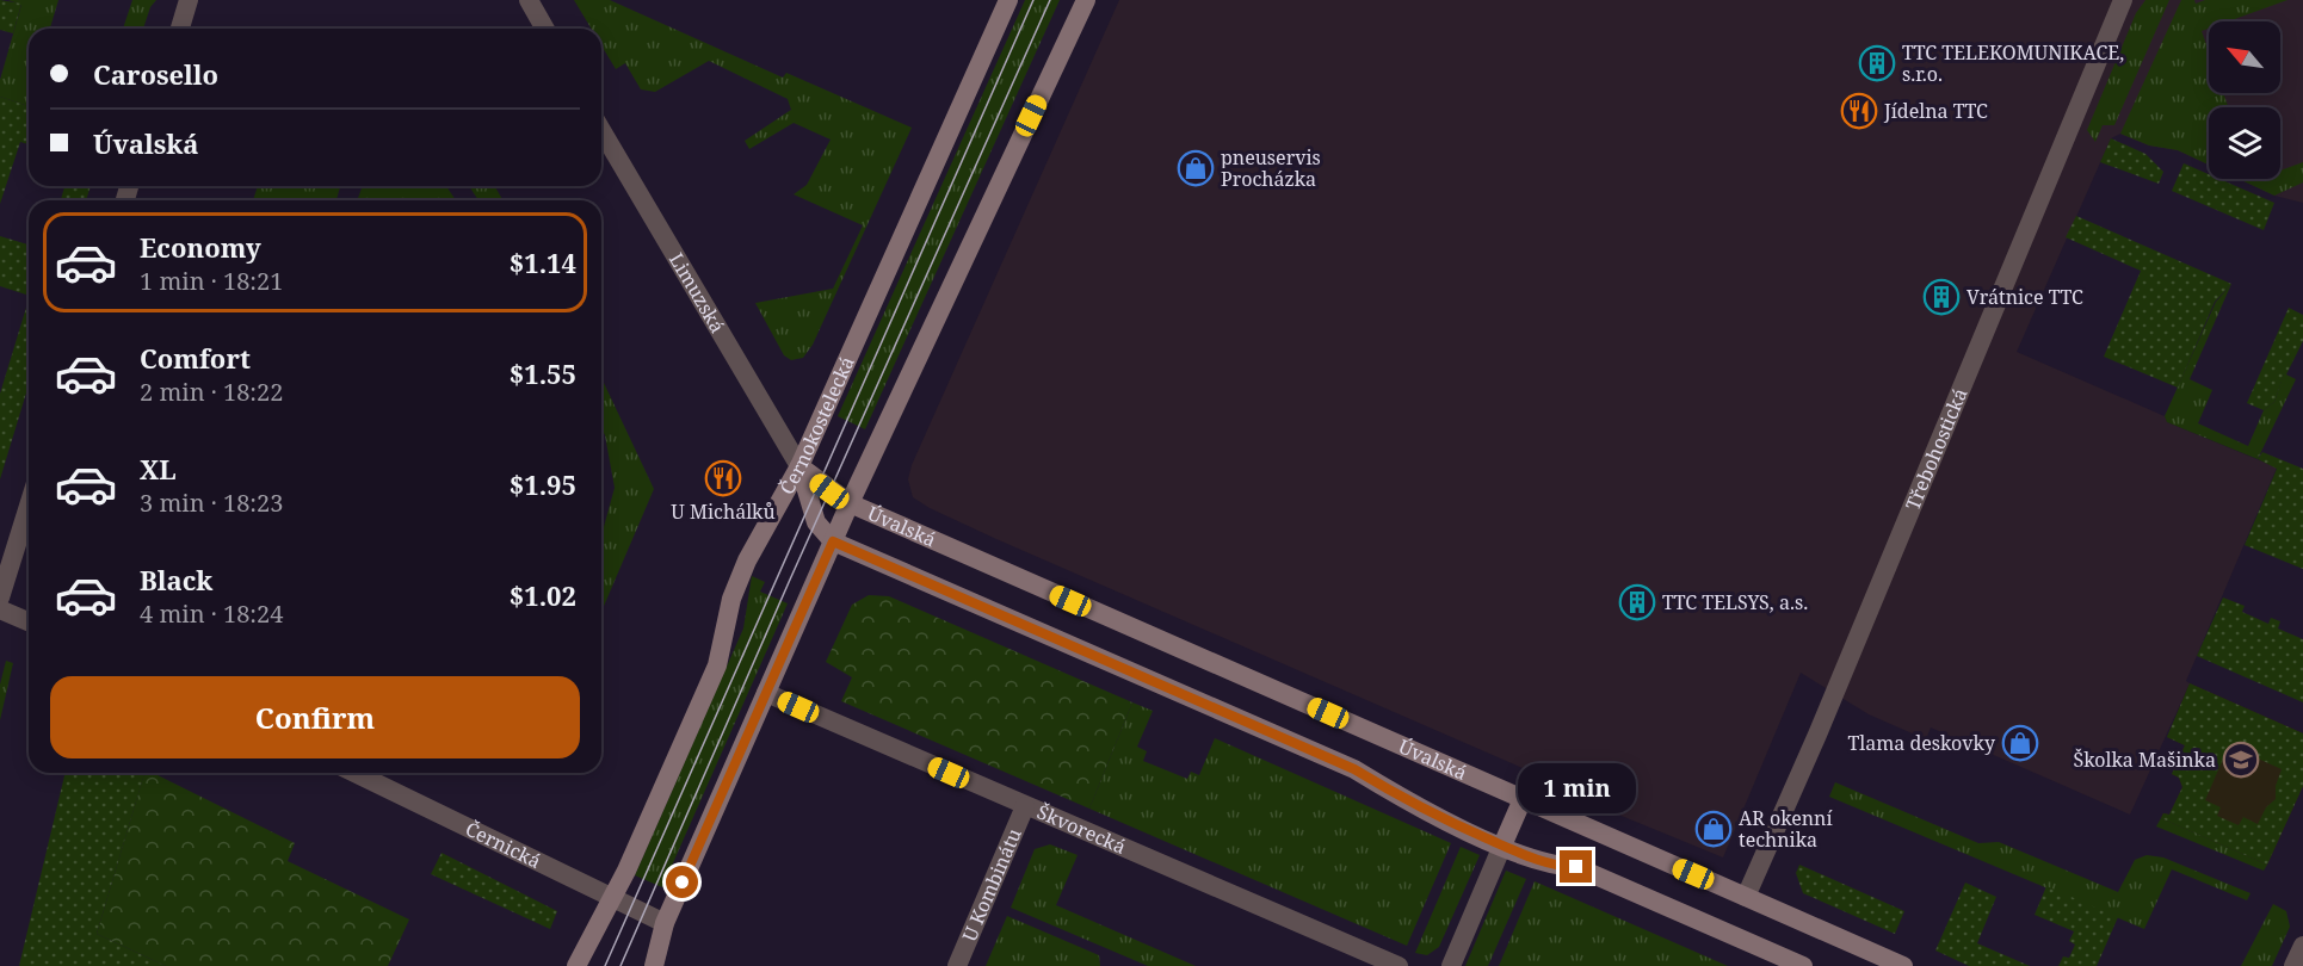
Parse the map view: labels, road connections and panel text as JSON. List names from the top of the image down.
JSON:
{
  "streets": {
    "main road": ["Černokostelecká", "Úvalská"],
    "street": [
      "Limuzská",
      "Třebohostická",
      "Škvorecká",
      "Černická",
      "U Kombinátu"
    ]
  },
  "crossings": [
    ["Limuzská", "Černokostelecká"],
    ["Limuzská", "Úvalská"],
    ["Černokostelecká", "Úvalská"],
    ["Černokostelecká", "Černická"],
    ["Třebohostická", "Úvalská"],
    ["Škvorecká", "U Kombinátu"]
  ],
  "places": {
    "building": ["TTC TELEKOMUNIKACE, s.r.o.", "Vrátnice TTC", "TTC TELSYS, a.s."],
    "restaurant": ["Jídelna TTC", "U Michálků"],
    "shop": ["pneuservis Procházka", "Tlama deskovky", "AR okenní technika"],
    "school or university": ["Školka Mašinka"]
  },
  "north": "top left",
  "page": {
    "banner": ["Carosello", "Úvalská"],
    "list": [
      {
        "name": "Economy",
        "note": "1 min · 18:21",
        "value": "$1.14"
      },
      {
        "name": "Comfort",
        "note": "2 min · 18:22",
        "value": "$1.55"
      },
      {
        "name": "XL",
        "note": "3 min · 18:23",
        "value": "$1.95"
      },
      {
        "name": "Black",
        "note": "4 min · 18:24",
        "value": "$1.02"
      }
    ],
    "buttons": "Confirm",
    "bubble": "1 min"
  }
}
